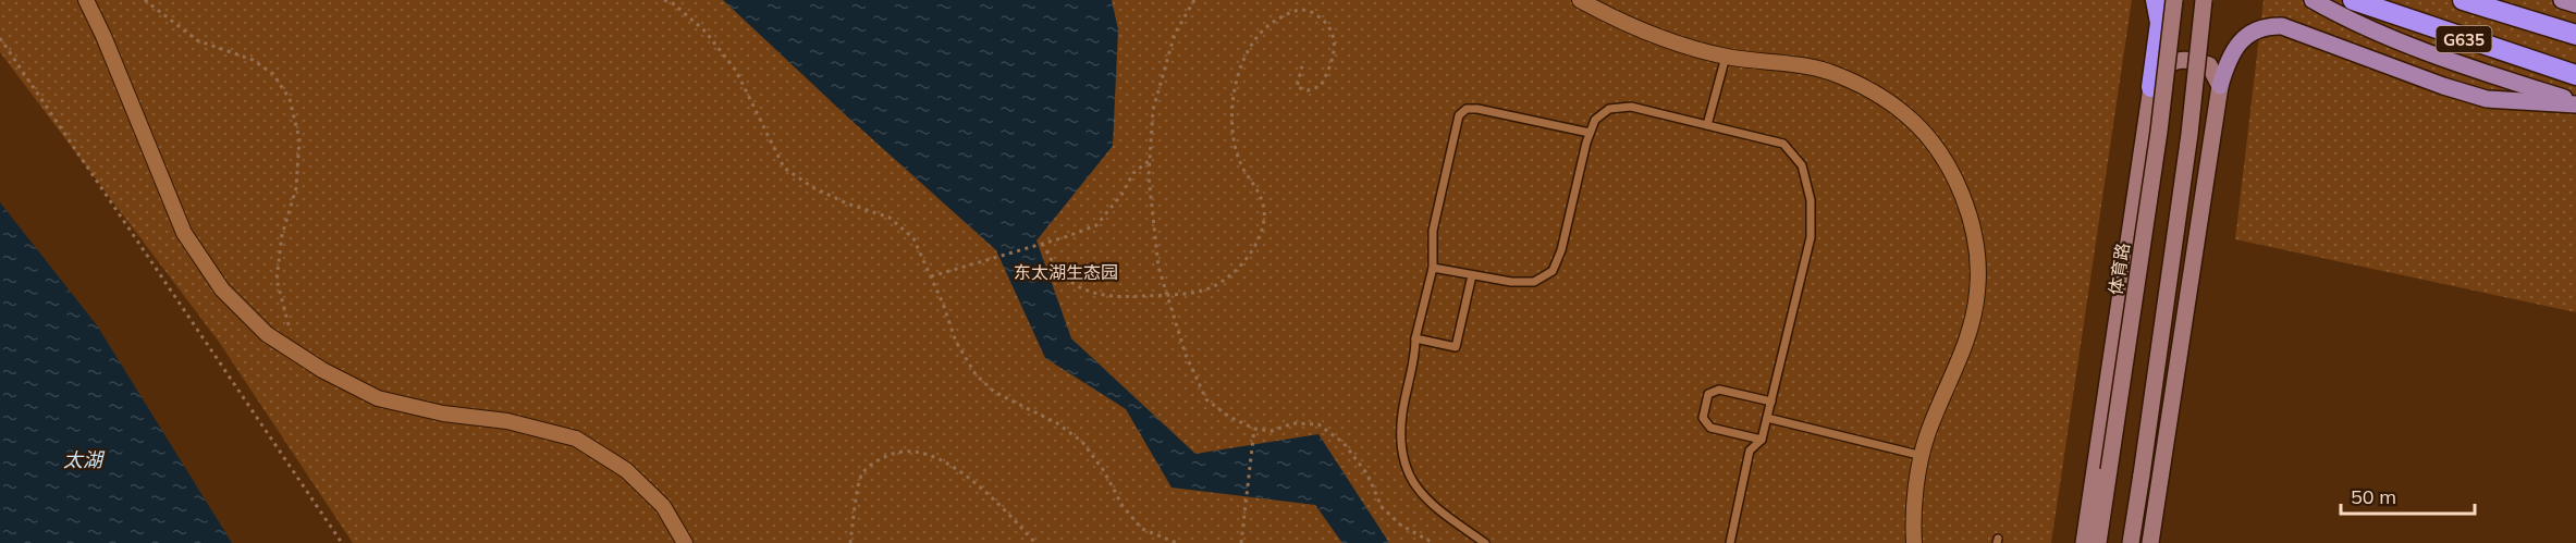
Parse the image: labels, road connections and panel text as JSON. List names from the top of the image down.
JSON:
{
  "streets": {
    "highway": ["G635"],
    "main road": ["体育路"]
  },
  "water": ["太湖"],
  "parks": ["东太湖生态园"],
  "scale_bar": "50 m"
}
